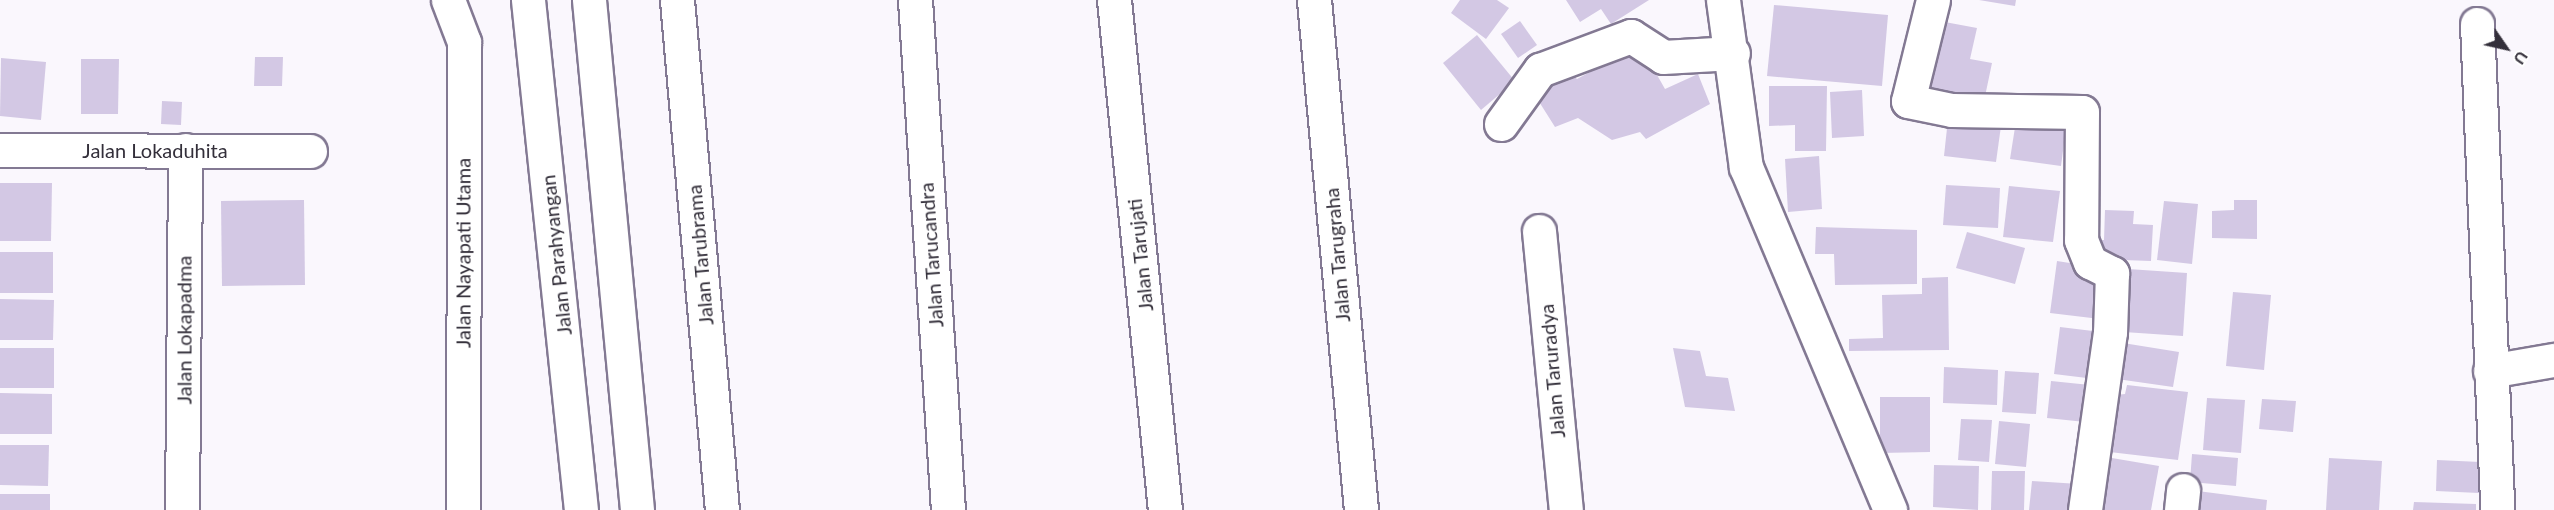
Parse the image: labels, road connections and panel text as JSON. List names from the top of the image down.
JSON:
{
  "streets": {
    "street": [
      "Jalan Lokaduhita",
      "Jalan Nayapati Utama",
      "Jalan Parahyangan",
      "Jalan Tarubrama",
      "Jalan Tarucandra",
      "Jalan Tarujati",
      "Jalan Tarugraha",
      "Jalan Lokapadma",
      "Jalan Taruradya"
    ]
  },
  "crossings": [
    ["Jalan Lokaduhita", "Jalan Lokapadma"]
  ],
  "north": "bottom right"
}
